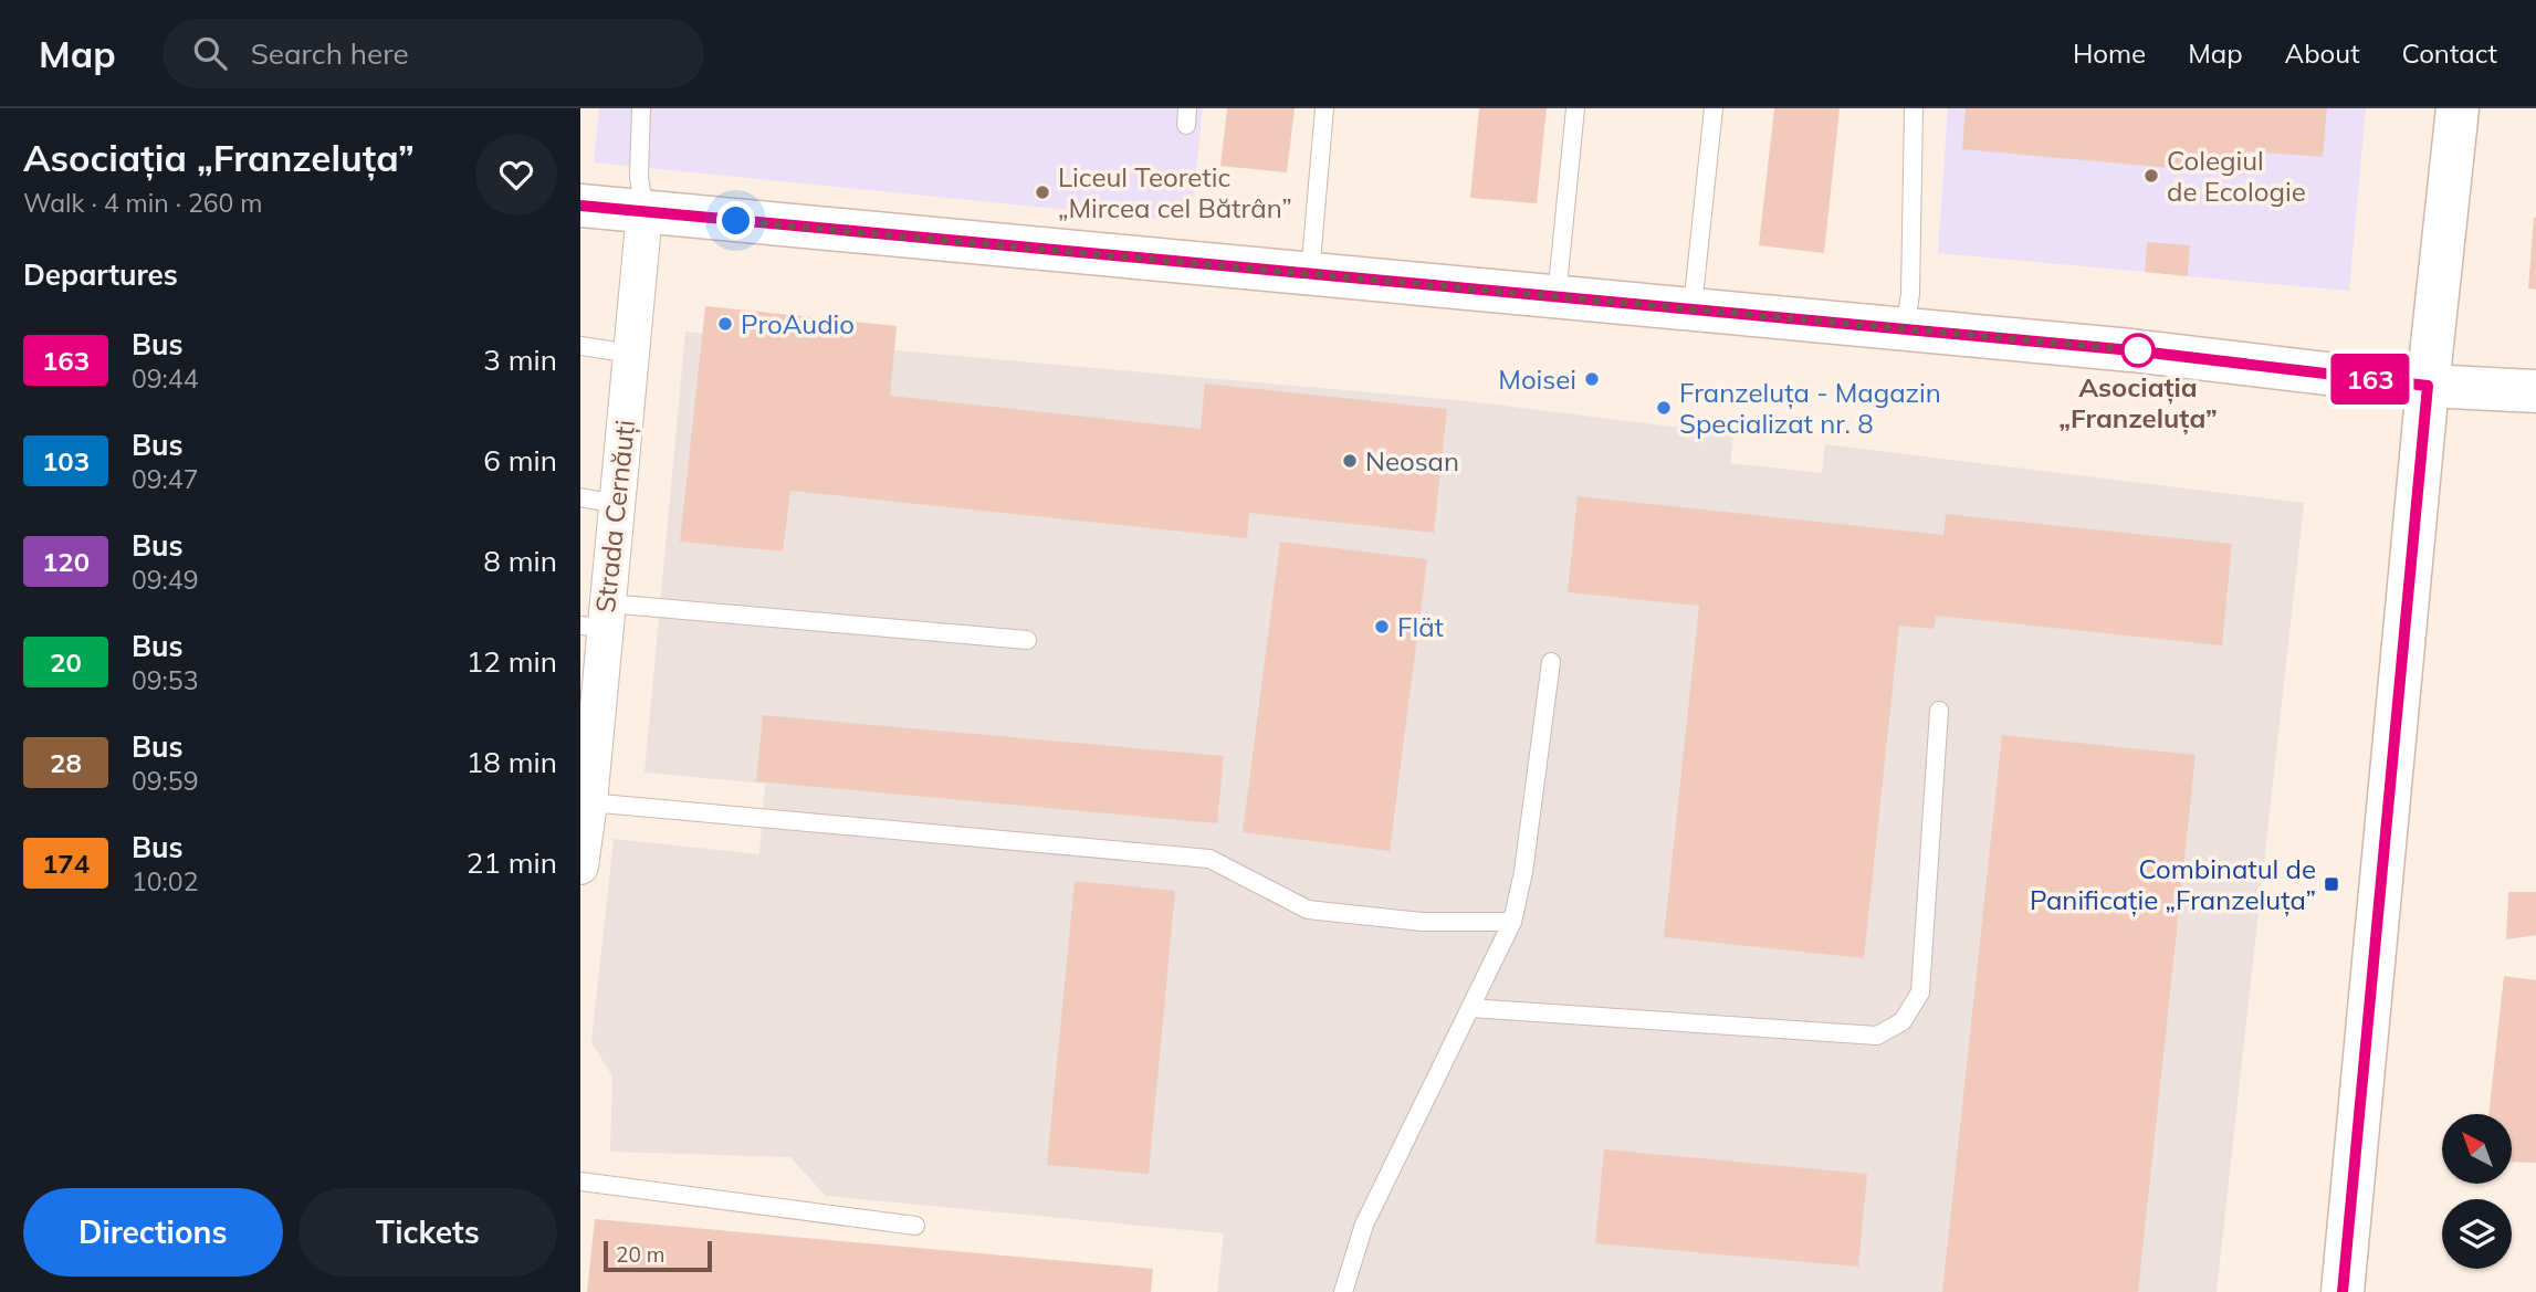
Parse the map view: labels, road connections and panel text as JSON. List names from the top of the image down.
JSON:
{
  "streets": {
    "street": ["Strada Cernăuți"]
  },
  "places": {
    "other": [
      "Colegiul de Ecologie",
      "Liceul Teoretic „Mircea cel Bătrân”",
      "ProAudio",
      "Asociația „Franzeluța”",
      "Moisei",
      "Franzeluța - Magazin Specializat nr. 8",
      "Neosan",
      "Flät"
    ],
    "transit": ["Combinatul de Panificație „Franzeluța”"]
  },
  "lines": ["bus line 163"],
  "scale_bar": "20 m",
  "north": "top left",
  "page": {
    "header": "Map",
    "search": "Search here",
    "nav": [
      "Home",
      "Map",
      "About",
      "Contact"
    ],
    "heading": [
      ["Asociația „Franzeluța”", "Walk · 4 min · 260 m"],
      "Departures"
    ],
    "on_map": "163",
    "list": [
      {
        "mark": "163",
        "name": "Bus",
        "note": "09:44",
        "value": "3 min"
      },
      {
        "mark": "103",
        "name": "Bus",
        "note": "09:47",
        "value": "6 min"
      },
      {
        "mark": "120",
        "name": "Bus",
        "note": "09:49",
        "value": "8 min"
      },
      {
        "mark": "20",
        "name": "Bus",
        "note": "09:53",
        "value": "12 min"
      },
      {
        "mark": "28",
        "name": "Bus",
        "note": "09:59",
        "value": "18 min"
      },
      {
        "mark": "174",
        "name": "Bus",
        "note": "10:02",
        "value": "21 min"
      }
    ],
    "buttons": ["Directions", "Tickets"],
    "scale": "20 m"
  }
}
